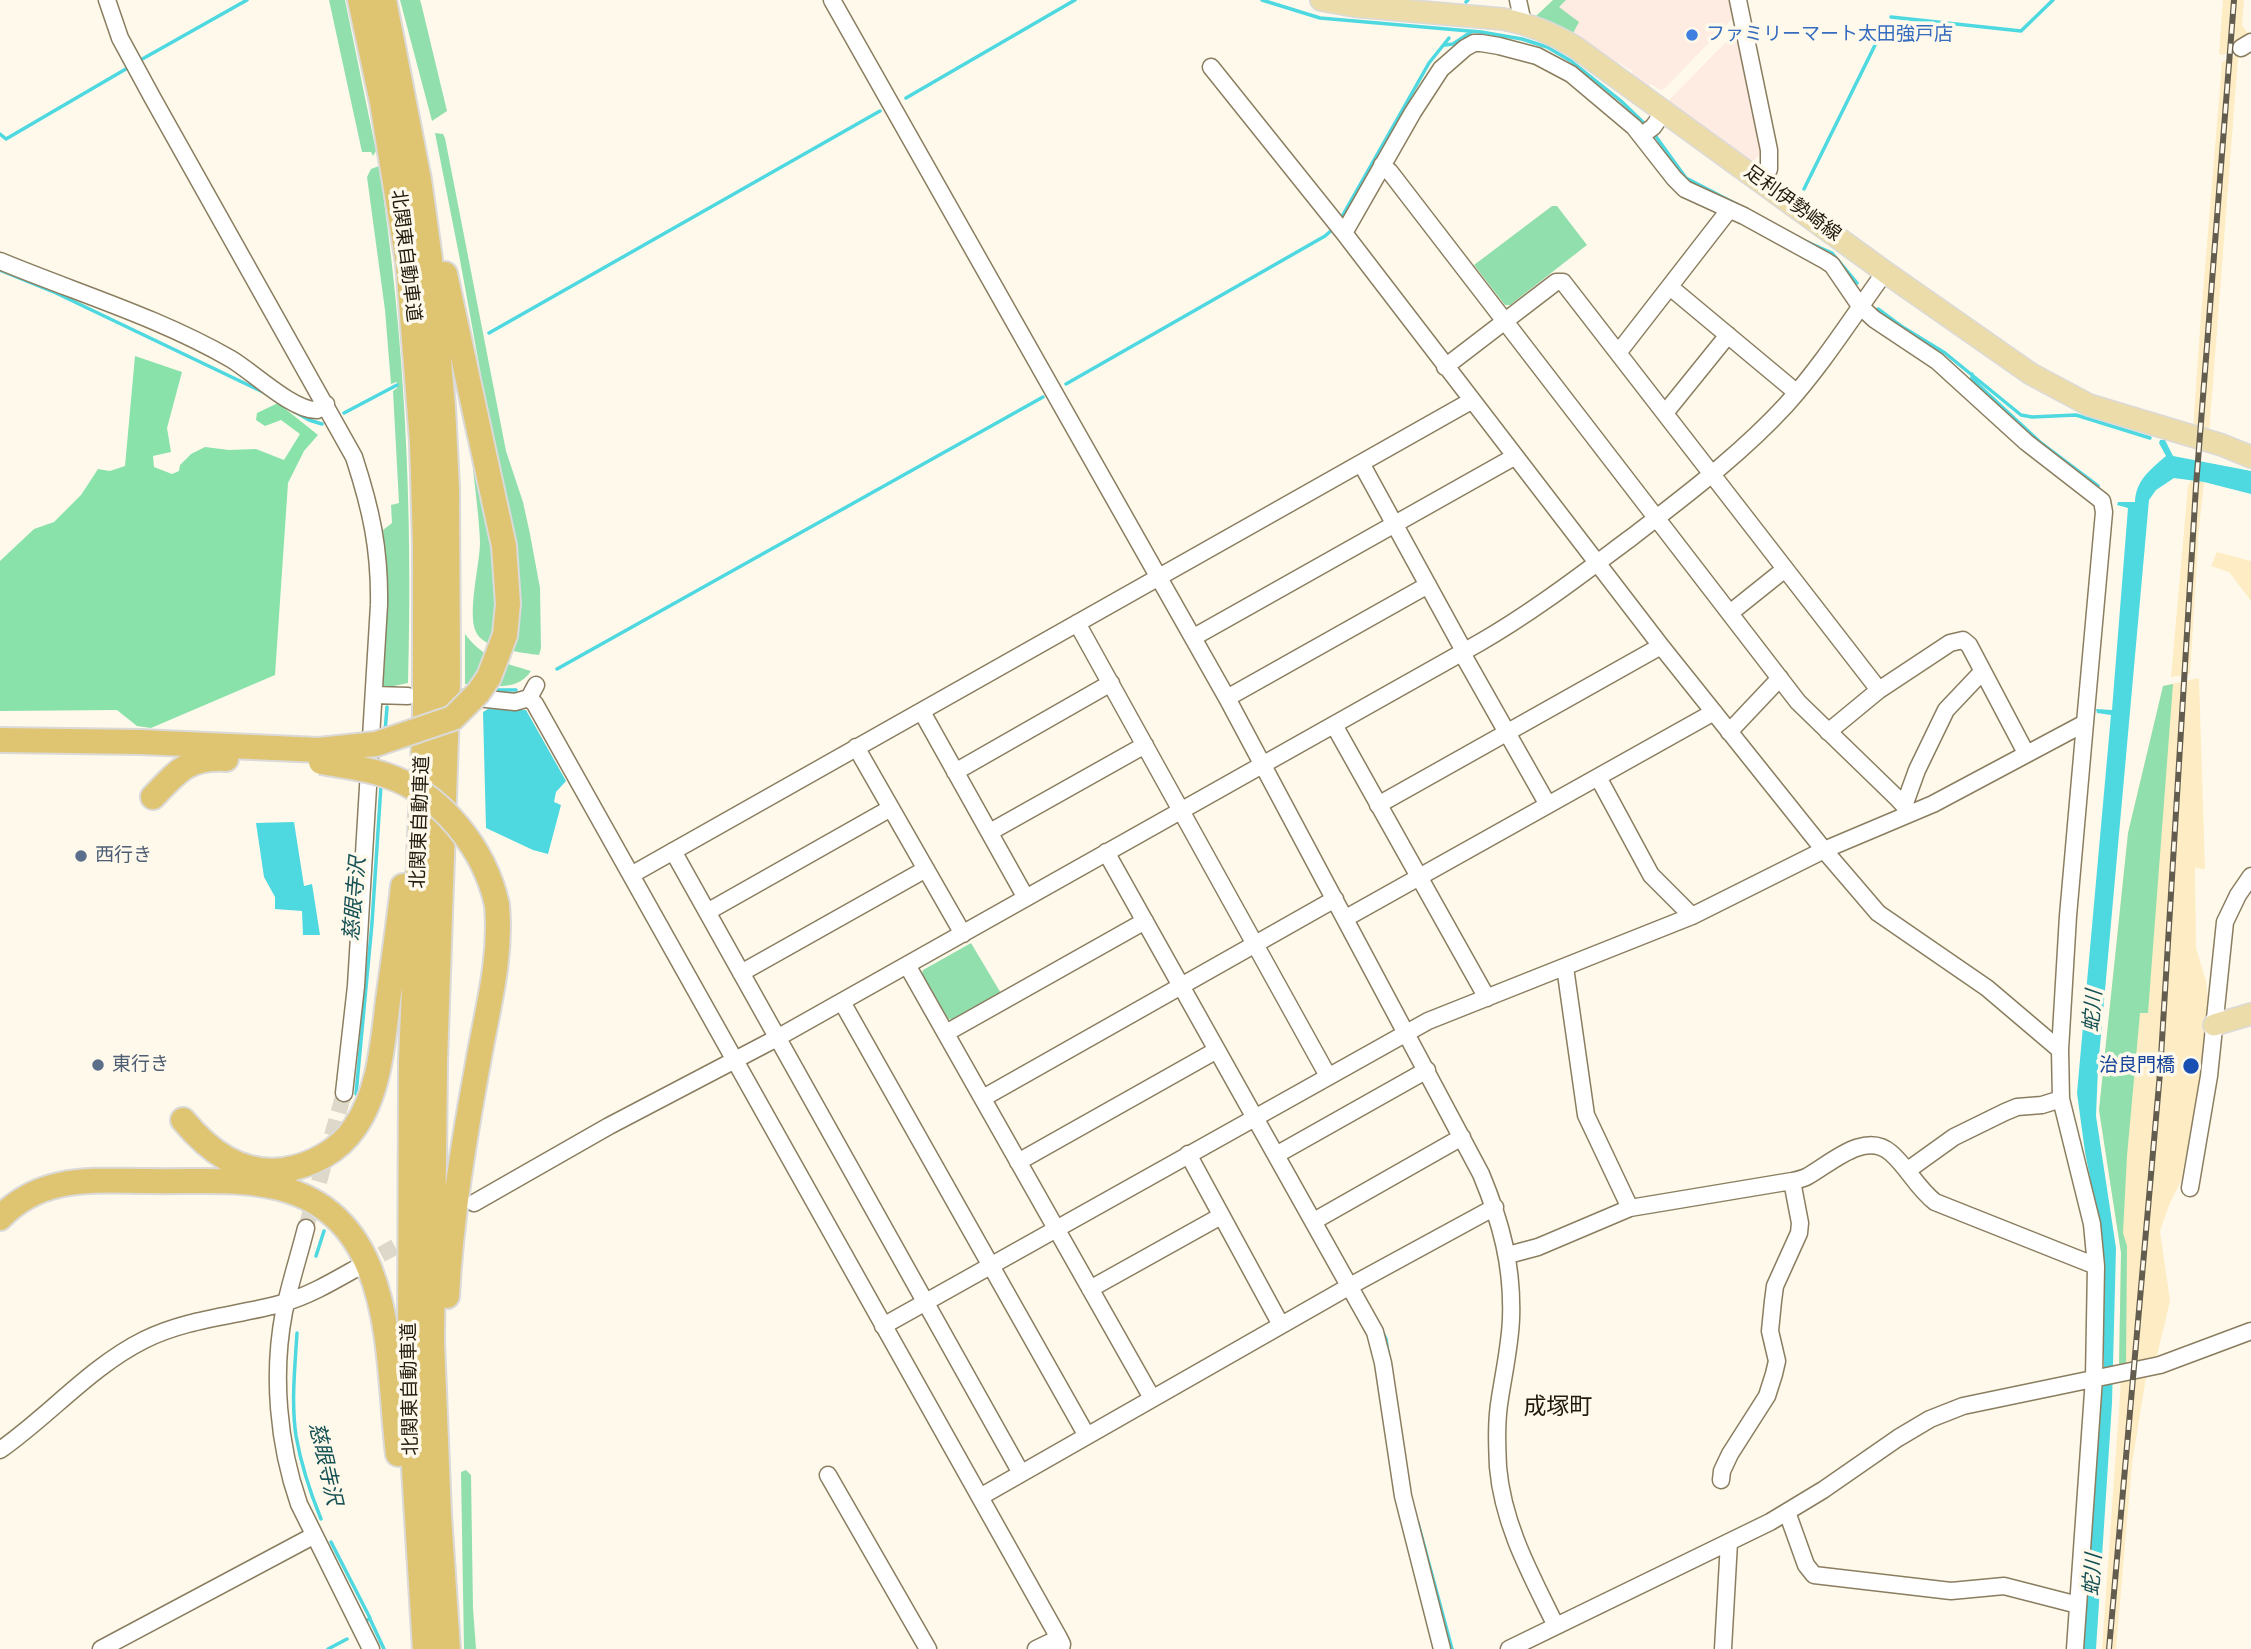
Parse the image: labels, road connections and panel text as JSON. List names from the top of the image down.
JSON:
{
  "streets": {
    "highway": ["北関東自動車道"],
    "main road": ["足利伊勢崎線"]
  },
  "districts": ["成塚町"],
  "water": ["慈眼寺沢", "蛇川"],
  "places": [
    "ファミリーマート太田強戸店",
    "西行き",
    "東行き",
    "治良門橋"
  ]
}
